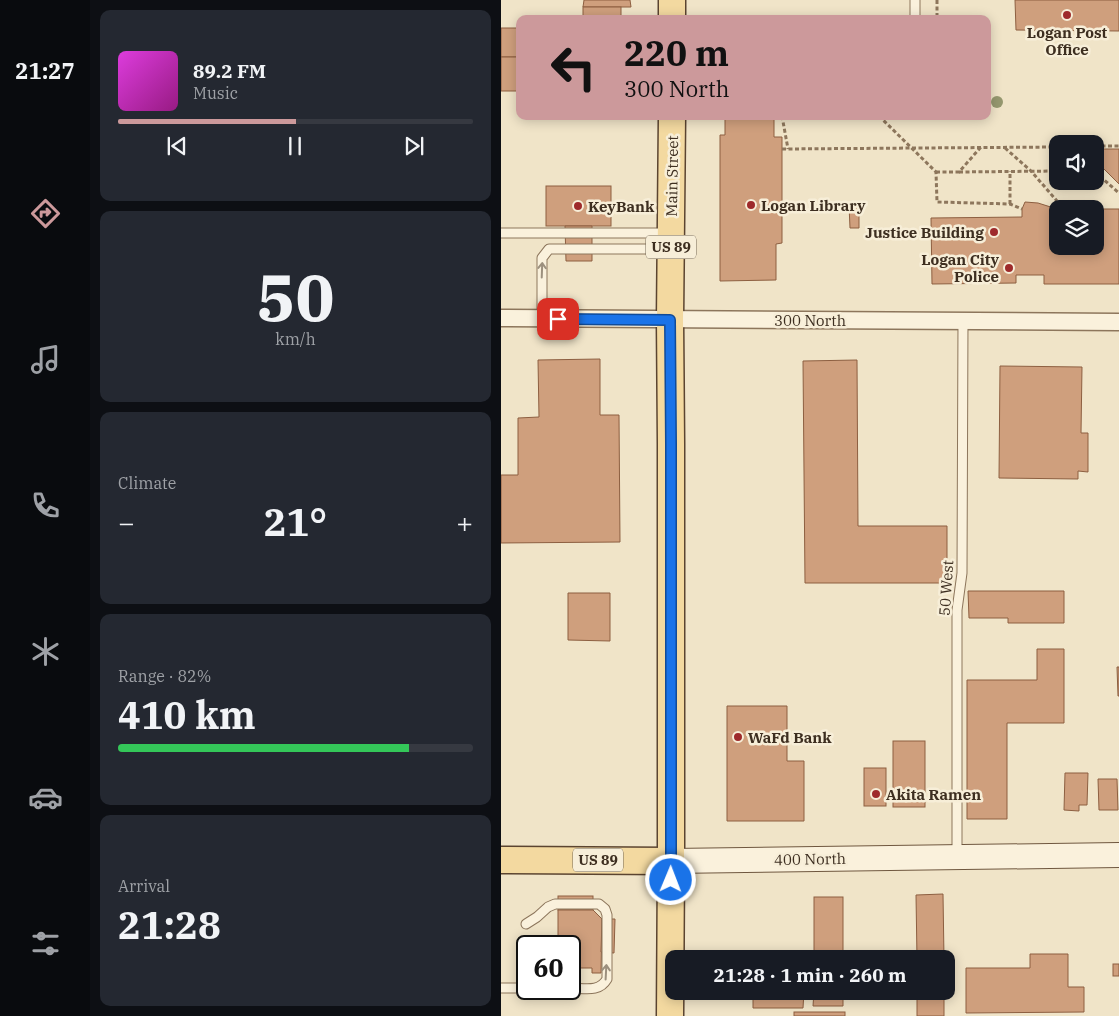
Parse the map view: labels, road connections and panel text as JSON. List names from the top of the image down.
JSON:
{
  "streets": {
    "main road": ["Main Street", "US 89", "400 North"],
    "street": ["300 North"],
    "lane": ["50 West"]
  },
  "crossings": [
    ["Main Street", "300 North"],
    ["Main Street", "400 North"],
    ["300 North", "50 West"],
    ["50 West", "400 North"]
  ],
  "places": [
    "Logan Post Office",
    "Logan Library",
    "KeyBank",
    "Justice Building",
    "Logan City Police",
    "WaFd Bank",
    "Akita Ramen"
  ],
  "page": {
    "tabs": "21:27",
    "turn": ["220 m", "300 North"],
    "song": ["89.2 FM", "Music"],
    "tile": [
      ["50", "km/h"],
      "Climate",
      ["Range · 82%", "410 km"],
      ["Arrival", "21:28"]
    ],
    "heat": ["−", "21°", "+"],
    "limit": "60",
    "trip": "21:28 · 1 min · 260 m"
  }
}
